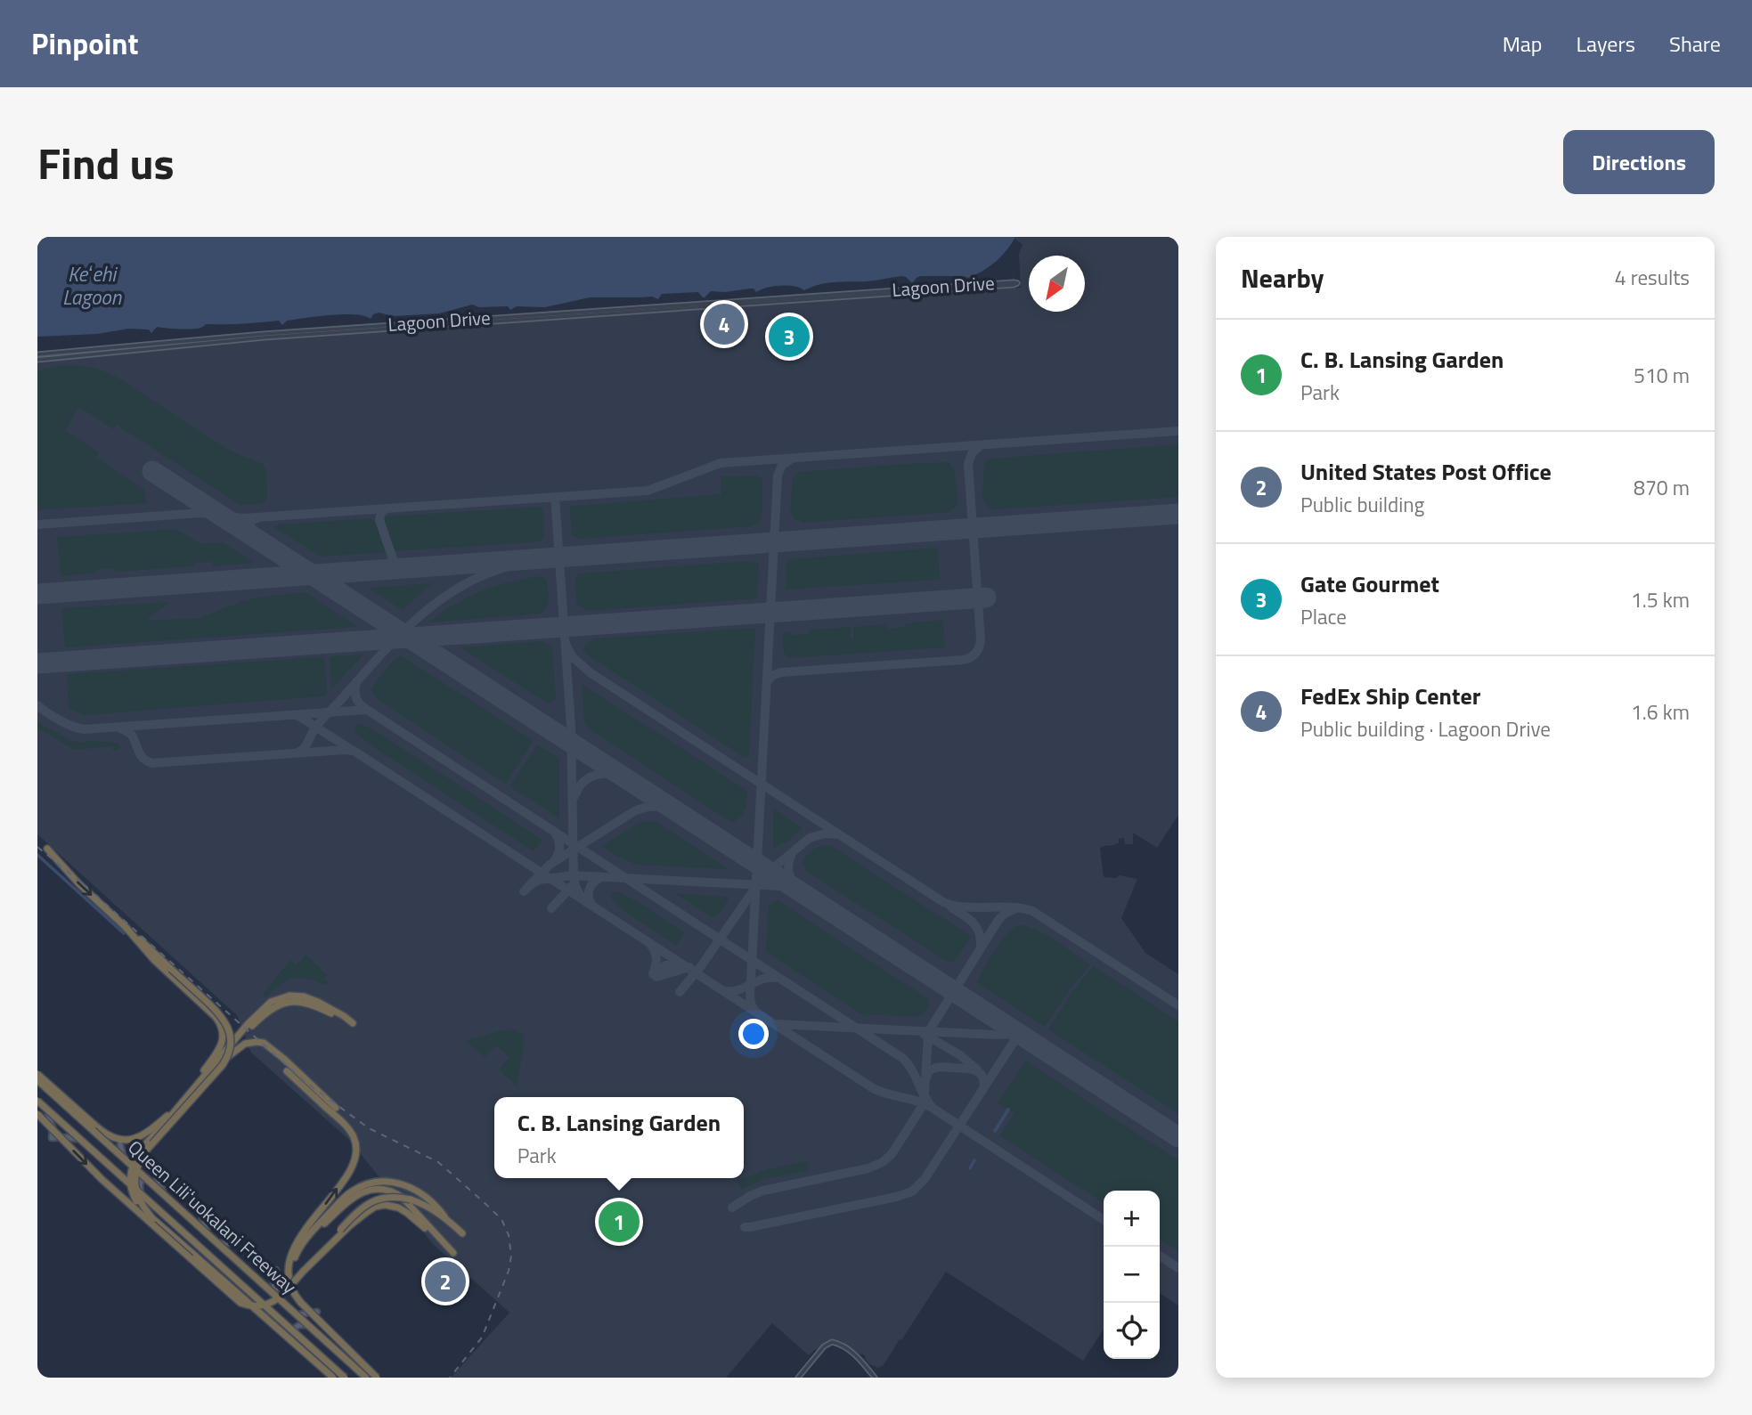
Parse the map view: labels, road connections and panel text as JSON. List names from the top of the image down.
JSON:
{
  "streets": {
    "highway": ["Queen Liliʻuokalani Freeway"],
    "street": ["Lagoon Drive"]
  },
  "water": ["Keʻehi Lagoon"],
  "north": "bottom left",
  "page": {
    "header": "Pinpoint",
    "nav": ["Map", "Layers", "Share"],
    "title": "Find us",
    "buttons": "Directions",
    "heading": ["Nearby", "4 results"],
    "pins": [
      "4",
      "3",
      "1",
      "2"
    ],
    "list": [
      {
        "mark": "1",
        "name": "C. B. Lansing Garden",
        "note": "Park",
        "value": "510 m"
      },
      {
        "mark": "2",
        "name": "United States Post Office",
        "note": "Public building",
        "value": "870 m"
      },
      {
        "mark": "3",
        "name": "Gate Gourmet",
        "note": "Place",
        "value": "1.5 km"
      },
      {
        "mark": "4",
        "name": "FedEx Ship Center",
        "note": "Public building · Lagoon Drive",
        "value": "1.6 km"
      }
    ],
    "popup": ["C. B. Lansing Garden", "Park"],
    "map_buttons": ["+", "−"]
  }
}
